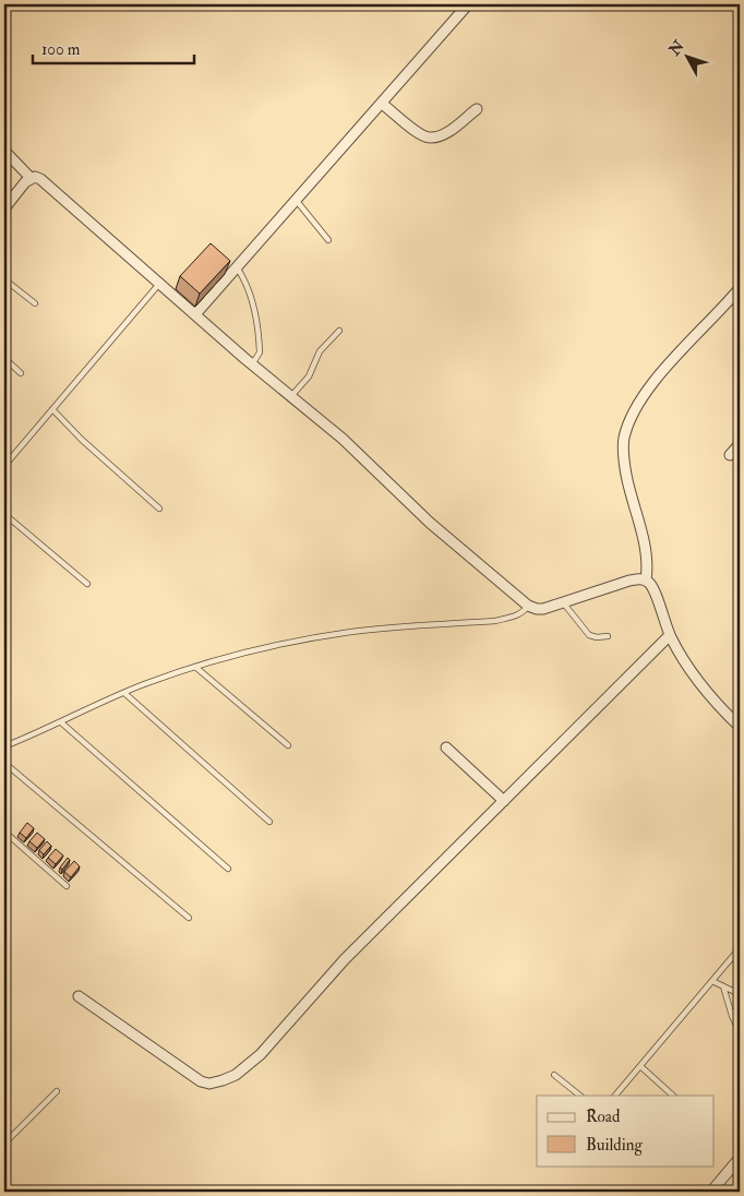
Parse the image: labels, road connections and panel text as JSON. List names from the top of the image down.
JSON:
{
  "legend": ["Road", "Building"],
  "scale_bar": "100 m",
  "north": "top left"
}
